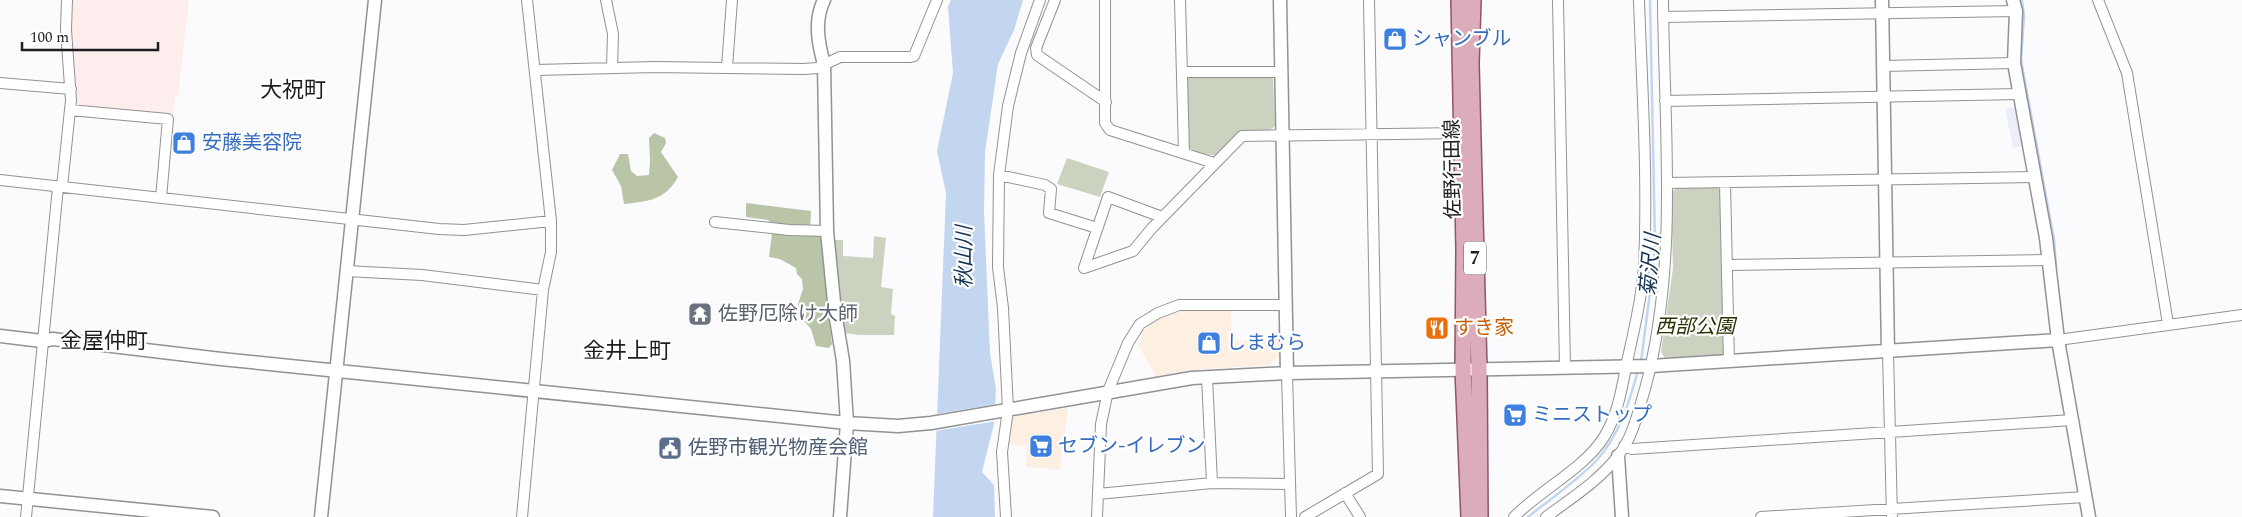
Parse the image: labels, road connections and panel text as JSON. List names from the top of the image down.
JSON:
{
  "streets": {
    "main road": ["佐野行田線", "7"]
  },
  "districts": ["大祝町", "金屋仲町", "金井上町"],
  "water": ["秋山川", "菊沢川"],
  "parks": ["西部公園"],
  "places": {
    "shop": ["シャンブル", "安藤美容院", "しまむら"],
    "temple": ["佐野厄除け大師"],
    "restaurant": ["すき家"],
    "supermarket": ["ミニストップ", "セブン-イレブン"],
    "public building": ["佐野市観光物産会館"]
  },
  "scale_bar": "100 m"
}
